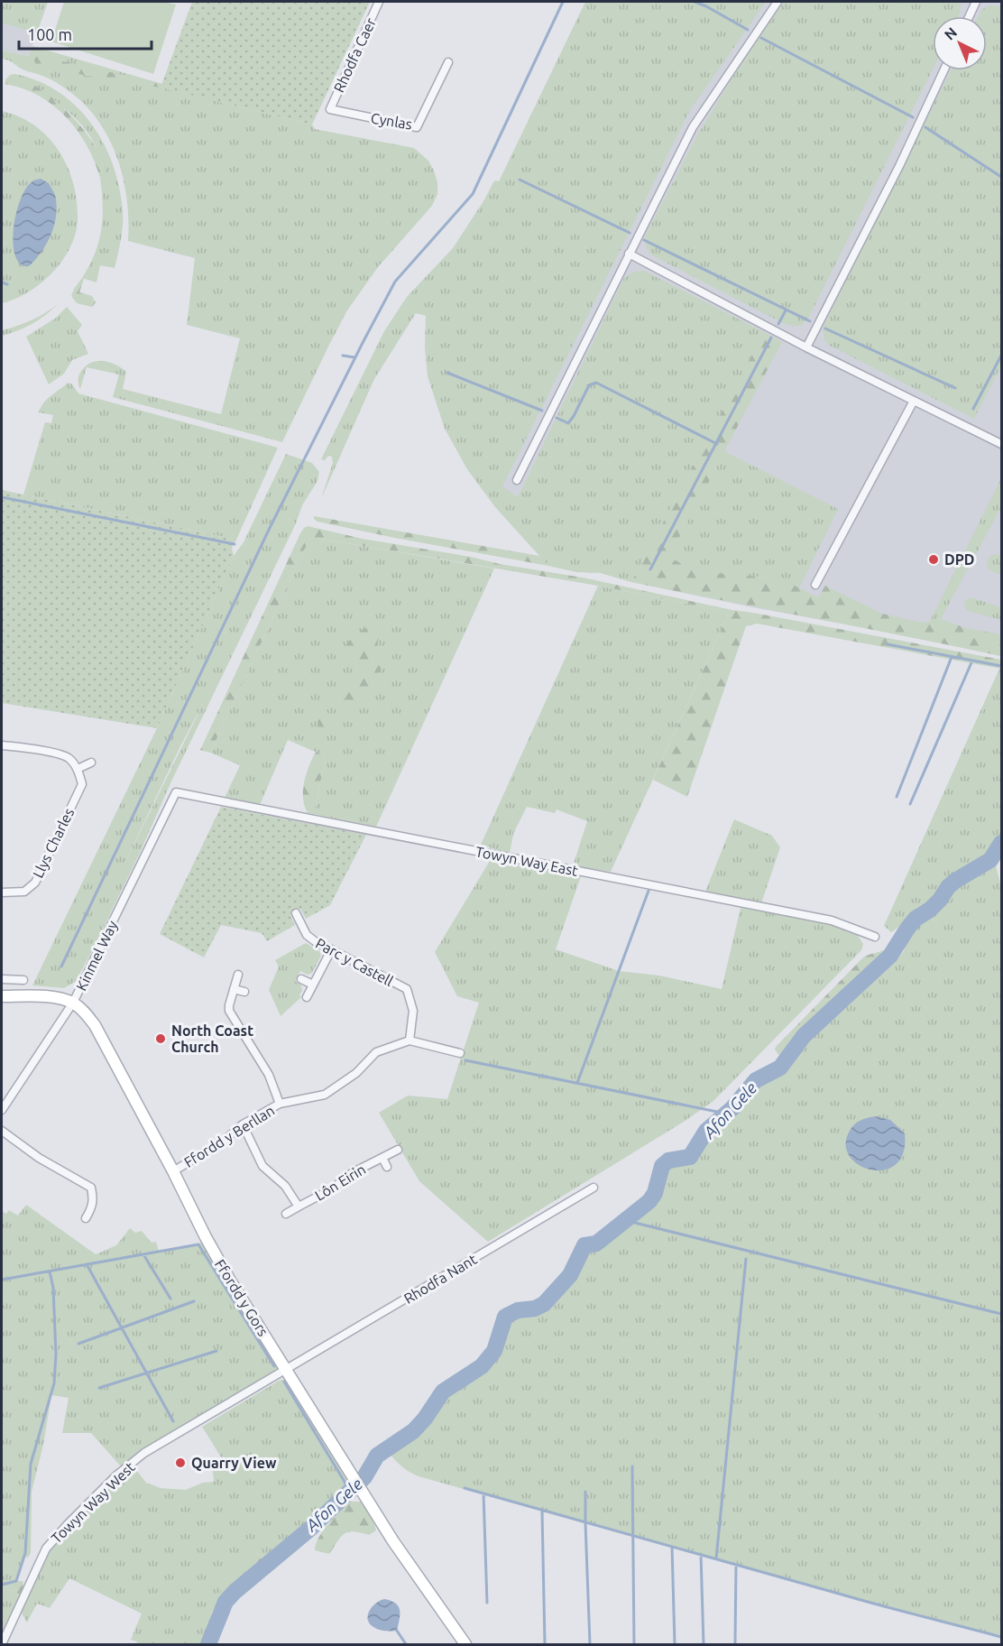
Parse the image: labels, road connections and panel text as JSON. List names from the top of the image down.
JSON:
{
  "streets": {
    "street": [
      "Rhodfa Caer",
      "Cynlas",
      "Llys Charles",
      "Towyn Way East",
      "Kinmel Way",
      "Parc y Castell",
      "Ffordd y Berllan",
      "Lôn Eirin",
      "Rhodfa Nant",
      "Ffordd y Gors",
      "Towyn Way West"
    ]
  },
  "crossings": [
    ["Rhodfa Caer", "Cynlas"],
    ["Towyn Way East", "Kinmel Way"],
    ["Kinmel Way", "Ffordd y Gors"],
    ["Parc y Castell", "Ffordd y Berllan"],
    ["Ffordd y Berllan", "Lôn Eirin"],
    ["Ffordd y Berllan", "Ffordd y Gors"],
    ["Rhodfa Nant", "Ffordd y Gors"],
    ["Rhodfa Nant", "Towyn Way West"],
    ["Ffordd y Gors", "Towyn Way West"]
  ],
  "water": ["Afon Gele"],
  "places": ["DPD", "North Coast Church", "Quarry View"],
  "scale_bar": "100 m",
  "north": "top left"
}
